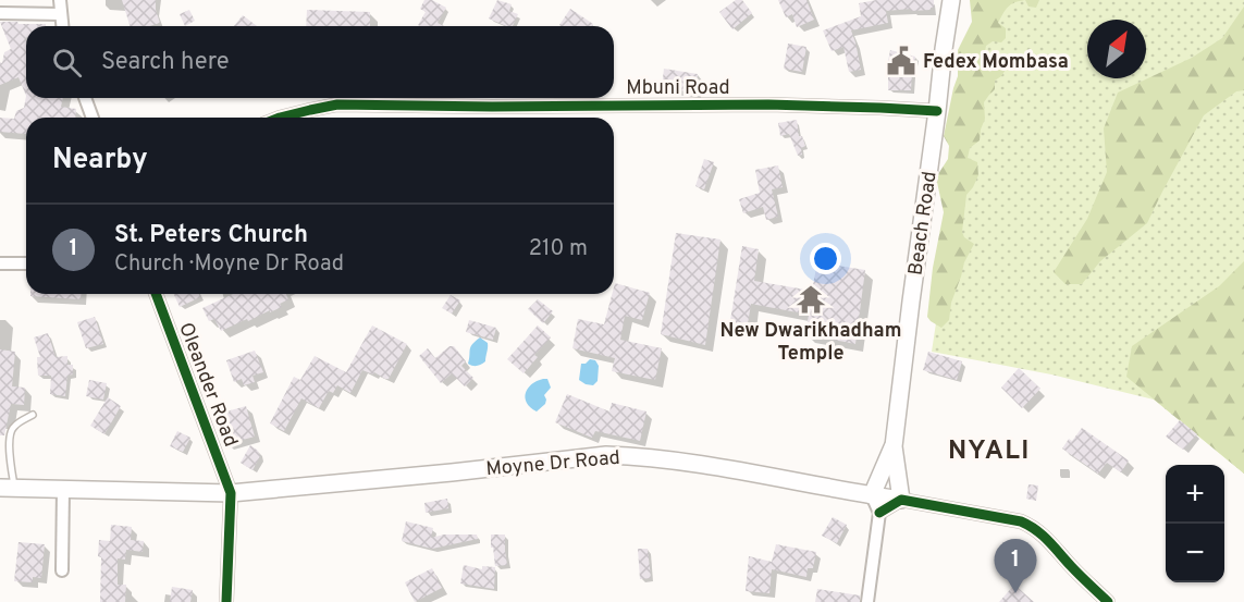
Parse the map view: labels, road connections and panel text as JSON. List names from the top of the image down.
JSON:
{
  "streets": {
    "main road": ["Beach Road", "Moyne Dr Road"],
    "street": ["Mbuni Road", "Oleander Road"]
  },
  "crossings": [
    ["Mbuni Road", "Beach Road"],
    ["Beach Road", "Moyne Dr Road"],
    ["Oleander Road", "Moyne Dr Road"]
  ],
  "districts": ["NYALI"],
  "places": {
    "public building": ["Fedex Mombasa"],
    "temple": ["New Dwarikhadham Temple"]
  },
  "north": "top right",
  "page": {
    "search": "Search here",
    "heading": "Nearby",
    "list": [
      {
        "mark": "1",
        "name": "St. Peters Church",
        "note": "Church · Moyne Dr Road",
        "value": "210 m"
      }
    ],
    "map_buttons": ["+", "−"],
    "pins": "1"
  }
}
